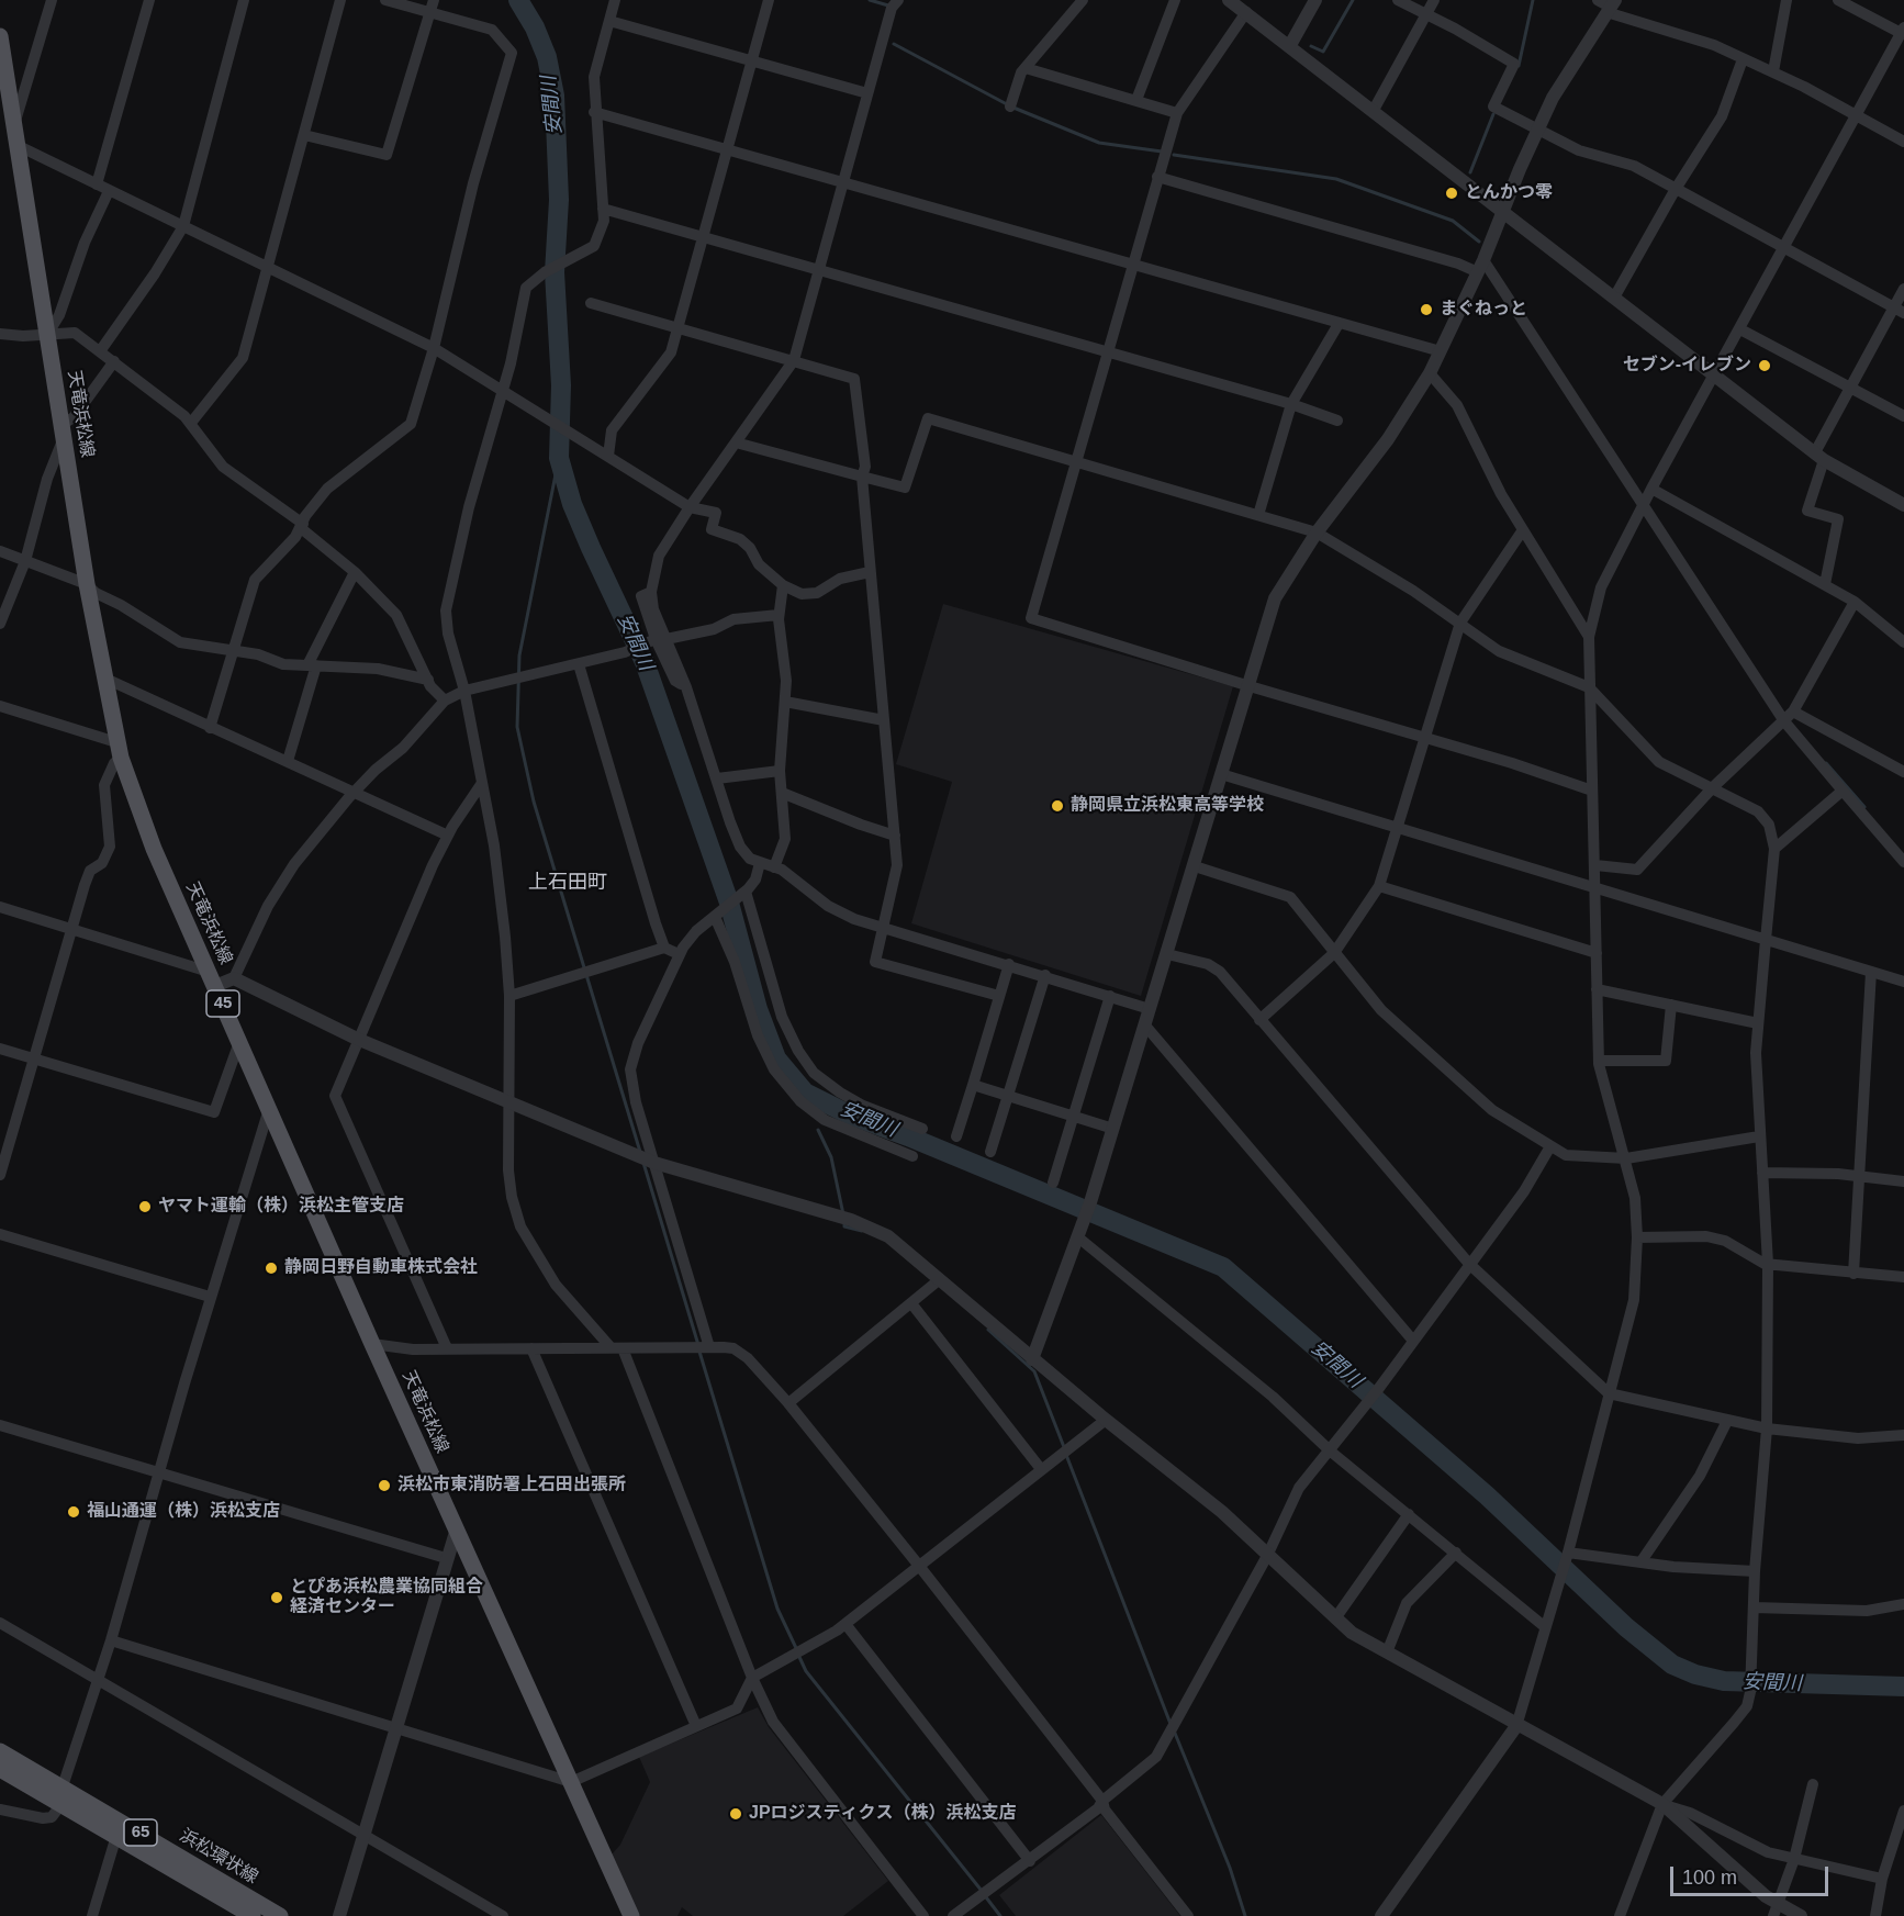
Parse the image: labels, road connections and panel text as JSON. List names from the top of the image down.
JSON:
{
  "streets": {
    "main road": [
      "天竜浜松線",
      "45",
      "65",
      "浜松環状線"
    ]
  },
  "districts": ["上石田町"],
  "water": ["安間川"],
  "places": [
    "とんかつ零",
    "まぐねっと",
    "セブン-イレブン",
    "静岡県立浜松東高等学校",
    "ヤマト運輸（株）浜松主管支店",
    "静岡日野自動車株式会社",
    "浜松市東消防署上石田出張所",
    "福山通運（株）浜松支店",
    "とぴあ浜松農業協同組合 経済センター",
    "JPロジスティクス（株）浜松支店"
  ],
  "scale_bar": "100 m"
}
